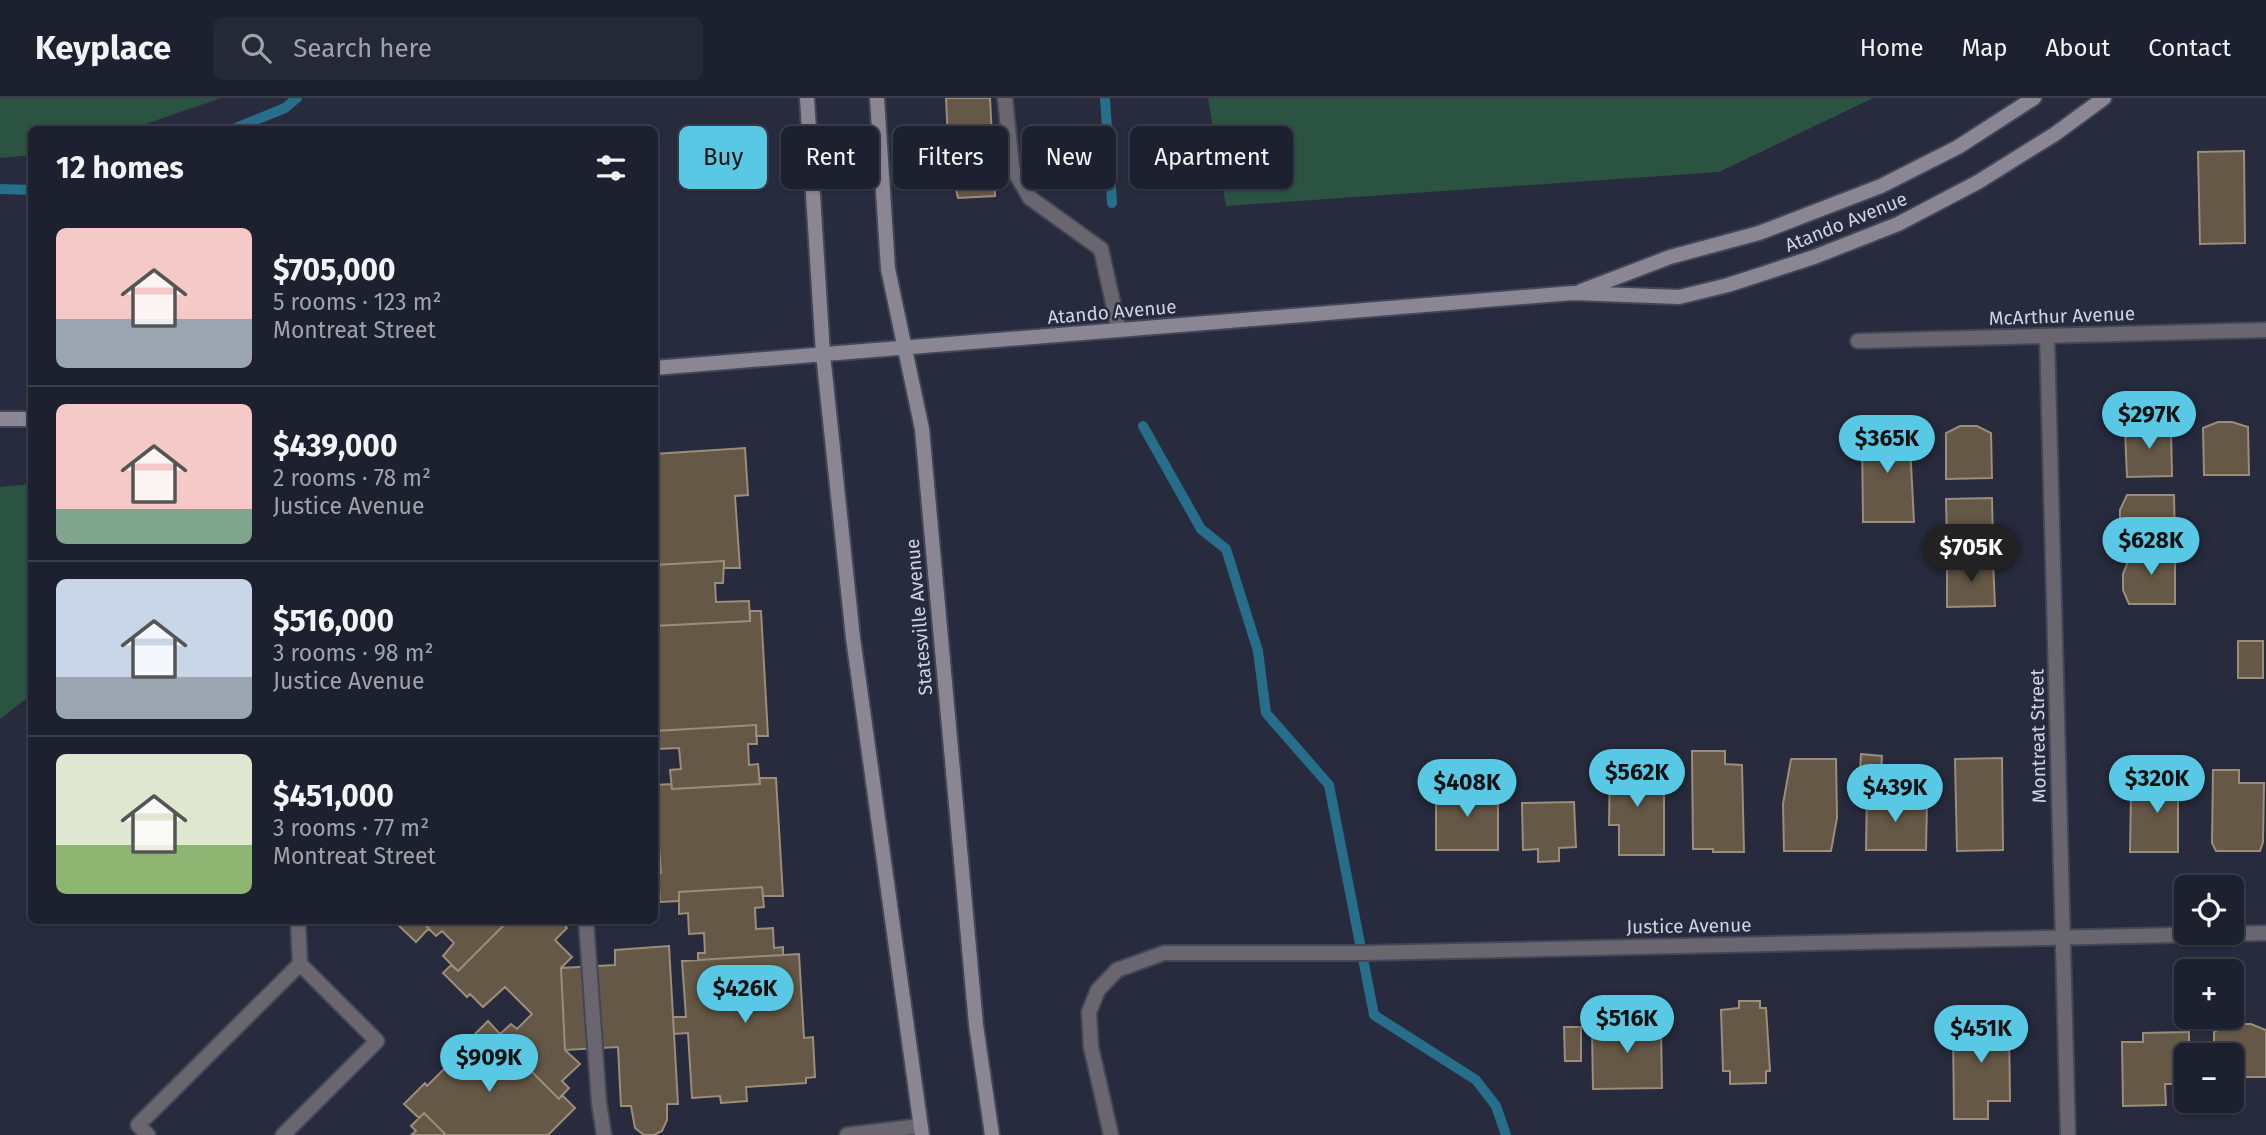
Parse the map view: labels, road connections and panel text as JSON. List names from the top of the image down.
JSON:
{
  "streets": {
    "main road": ["Atando Avenue", "Statesville Avenue"],
    "street": ["McArthur Avenue", "Montreat Street", "Justice Avenue"]
  },
  "crossings": [
    ["Atando Avenue", "Statesville Avenue"],
    ["McArthur Avenue", "Montreat Street"],
    ["Montreat Street", "Justice Avenue"]
  ],
  "page": {
    "header": "Keyplace",
    "search": "Search here",
    "nav": [
      "Home",
      "Map",
      "About",
      "Contact"
    ],
    "chip": [
      "Buy",
      "Rent",
      "Filters",
      "New",
      "Apartment"
    ],
    "heading": "12 homes",
    "list": [
      {
        "name": "$705,000",
        "note": "5 rooms · 123 m² · Montreat Street"
      },
      {
        "name": "$439,000",
        "note": "2 rooms · 78 m² · Justice Avenue"
      },
      {
        "name": "$516,000",
        "note": "3 rooms · 98 m² · Justice Avenue"
      },
      {
        "name": "$451,000",
        "note": "3 rooms · 77 m² · Montreat Street"
      }
    ],
    "price": [
      "$297K",
      "$365K",
      "$628K",
      "$705K",
      "$562K",
      "$320K",
      "$408K",
      "$439K",
      "$426K",
      "$516K",
      "$451K",
      "$909K"
    ],
    "map_buttons": ["+", "−"]
  }
}
